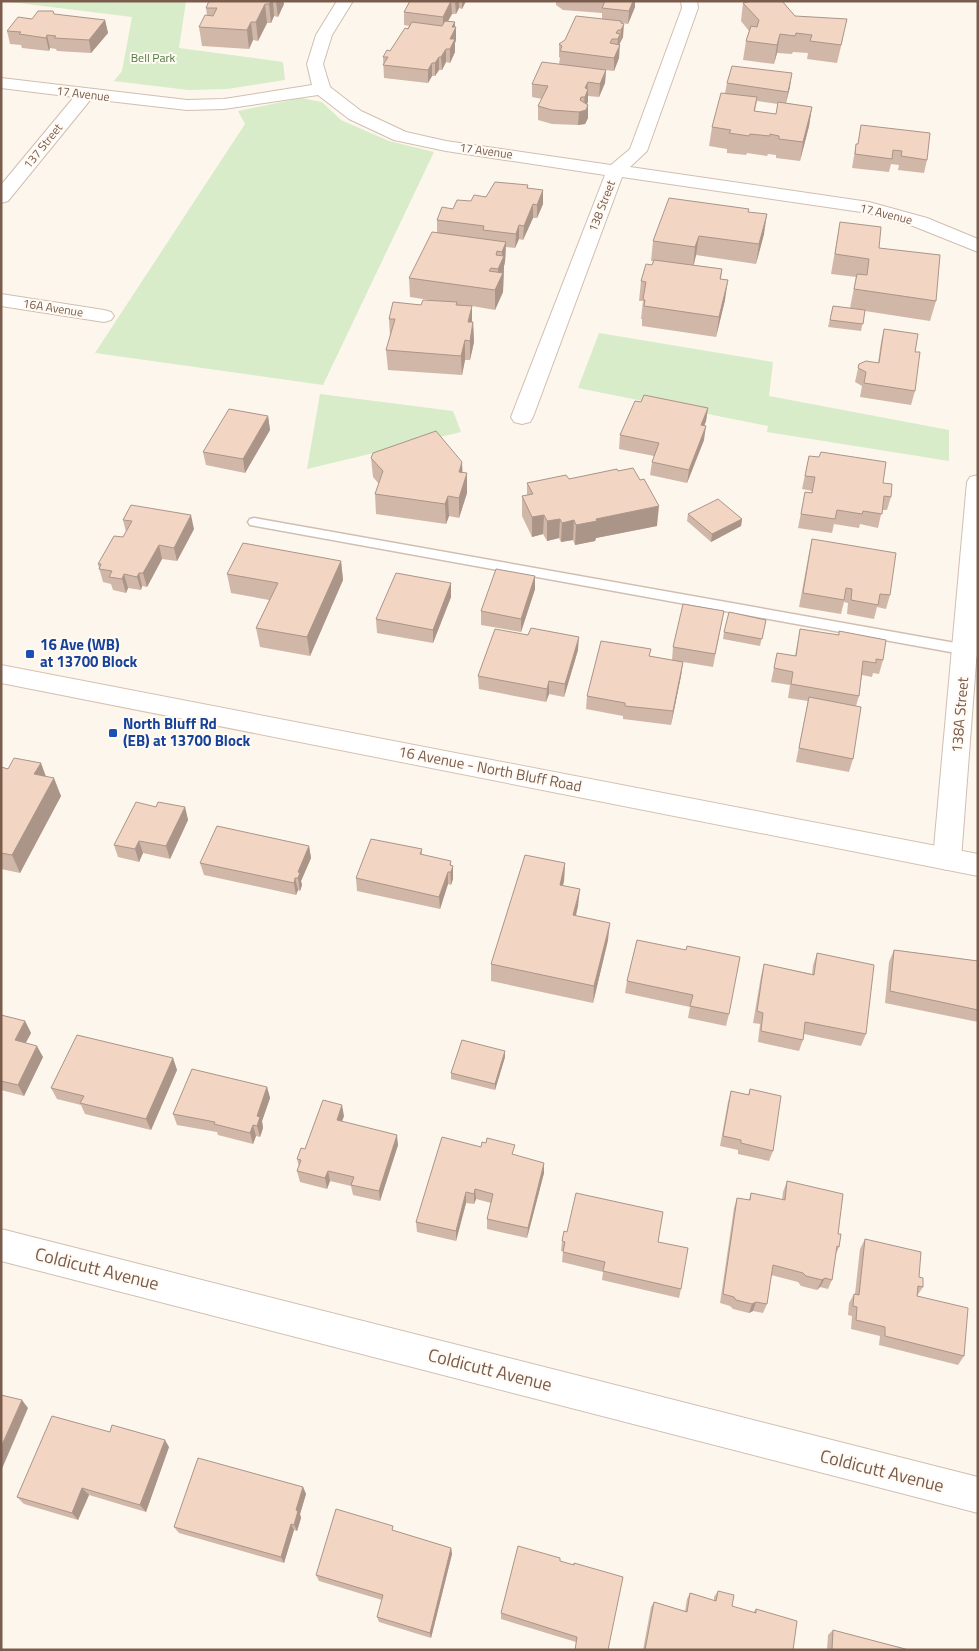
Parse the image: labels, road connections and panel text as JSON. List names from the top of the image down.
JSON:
{
  "streets": {
    "street": [
      "17 Avenue",
      "137 Street",
      "138 Street",
      "16A Avenue",
      "138A Street",
      "16 Avenue - North Bluff Road",
      "Coldicutt Avenue"
    ]
  },
  "crossings": [
    ["17 Avenue", "137 Street"],
    ["17 Avenue", "138 Street"],
    ["138A Street", "16 Avenue - North Bluff Road"]
  ],
  "parks": ["Bell Park"],
  "places": {
    "transit": ["16 Ave (WB) at 13700 Block", "North Bluff Rd (EB) at 13700 Block"]
  }
}
